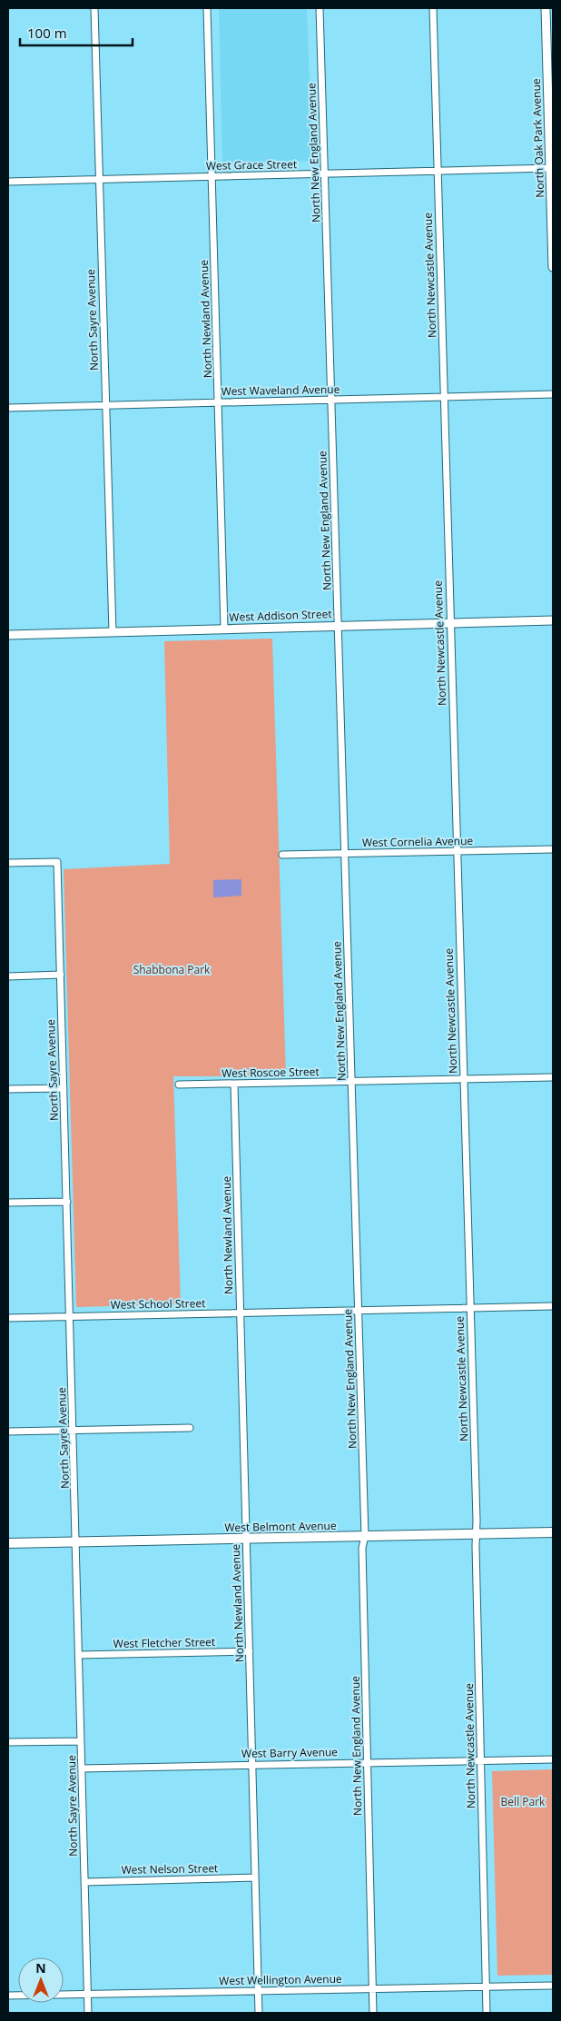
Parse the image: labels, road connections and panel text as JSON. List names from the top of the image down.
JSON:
{
  "streets": {
    "main road": ["West Belmont Avenue"],
    "street": [
      "North Oak Park Avenue",
      "North New England Avenue",
      "West Grace Street",
      "North Newcastle Avenue",
      "North Newland Avenue",
      "North Sayre Avenue",
      "West Waveland Avenue",
      "West Addison Street",
      "West Cornelia Avenue",
      "West Roscoe Street",
      "West School Street",
      "West Fletcher Street",
      "West Barry Avenue",
      "West Nelson Street",
      "West Wellington Avenue"
    ]
  },
  "crossings": [
    ["North Oak Park Avenue", "West Grace Street"],
    ["North New England Avenue", "West Grace Street"],
    ["North New England Avenue", "West Waveland Avenue"],
    ["North New England Avenue", "West Addison Street"],
    ["North New England Avenue", "West Cornelia Avenue"],
    ["North New England Avenue", "West Roscoe Street"],
    ["North New England Avenue", "West School Street"],
    ["North New England Avenue", "West Belmont Avenue"],
    ["North New England Avenue", "West Barry Avenue"],
    ["North New England Avenue", "West Wellington Avenue"],
    ["West Grace Street", "North Newcastle Avenue"],
    ["West Grace Street", "North Newland Avenue"],
    ["West Grace Street", "North Sayre Avenue"],
    ["North Newcastle Avenue", "West Waveland Avenue"],
    ["North Newcastle Avenue", "West Addison Street"],
    ["North Newcastle Avenue", "West Cornelia Avenue"],
    ["North Newcastle Avenue", "West Roscoe Street"],
    ["North Newcastle Avenue", "West School Street"],
    ["North Newcastle Avenue", "West Belmont Avenue"],
    ["North Newcastle Avenue", "West Barry Avenue"],
    ["North Newcastle Avenue", "West Wellington Avenue"],
    ["North Newland Avenue", "West Waveland Avenue"],
    ["North Newland Avenue", "West Addison Street"],
    ["North Newland Avenue", "West Roscoe Street"],
    ["North Newland Avenue", "West School Street"],
    ["North Newland Avenue", "West Belmont Avenue"],
    ["North Newland Avenue", "West Fletcher Street"],
    ["North Newland Avenue", "West Barry Avenue"],
    ["North Newland Avenue", "West Nelson Street"],
    ["North Newland Avenue", "West Wellington Avenue"],
    ["North Sayre Avenue", "West Waveland Avenue"],
    ["North Sayre Avenue", "West Addison Street"],
    ["North Sayre Avenue", "West School Street"],
    ["North Sayre Avenue", "West Belmont Avenue"],
    ["North Sayre Avenue", "West Fletcher Street"],
    ["North Sayre Avenue", "West Barry Avenue"],
    ["North Sayre Avenue", "West Nelson Street"],
    ["North Sayre Avenue", "West Wellington Avenue"]
  ],
  "parks": ["Shabbona Park", "Bell Park"],
  "scale_bar": "100 m",
  "north": "top"
}
